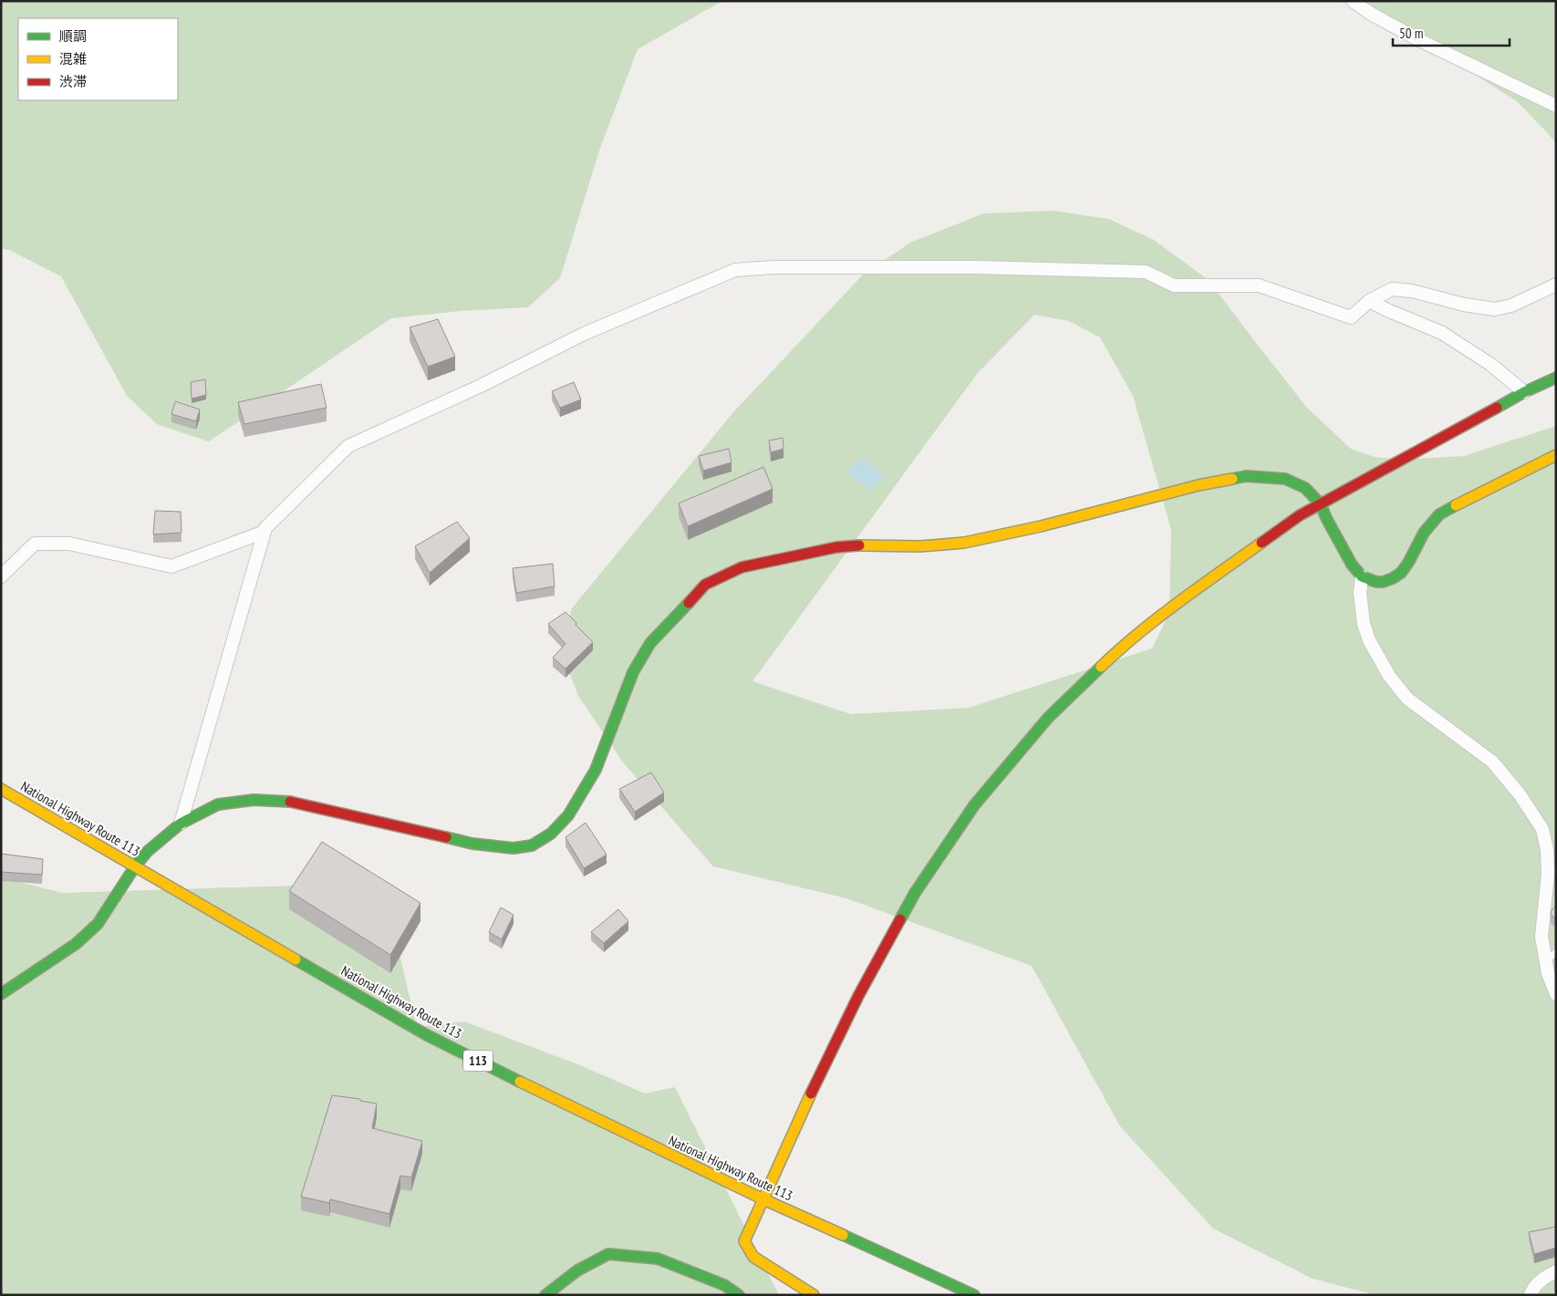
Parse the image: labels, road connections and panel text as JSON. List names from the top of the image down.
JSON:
{
  "streets": {
    "main road": ["National Highway Route 113", "113"]
  },
  "legend": ["順調", "混雑", "渋滞"],
  "scale_bar": "50 m"
}
